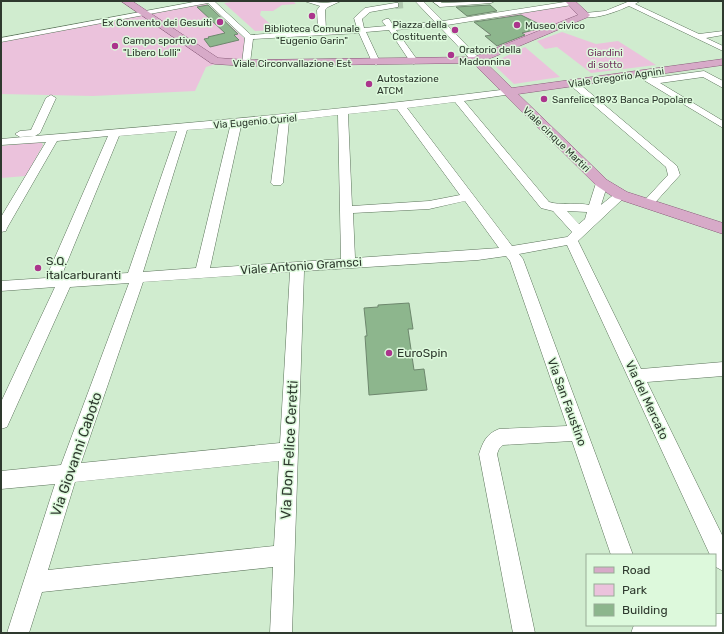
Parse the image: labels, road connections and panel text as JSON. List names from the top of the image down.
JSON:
{
  "streets": {
    "main road": ["Viale Circonvallazione Est", "Viale Gregorio Agnini", "Viale cinque Martiri"],
    "street": [
      "Via Eugenio Curiel",
      "Viale Antonio Gramsci",
      "Via del Mercato",
      "Via San Faustino",
      "Via Don Felice Ceretti",
      "Via Giovanni Caboto"
    ]
  },
  "crossings": [
    ["Viale Circonvallazione Est", "Viale cinque Martiri"],
    ["Viale Gregorio Agnini", "Via Eugenio Curiel"],
    ["Viale Gregorio Agnini", "Viale cinque Martiri"],
    ["Via Eugenio Curiel", "Viale cinque Martiri"],
    ["Via Eugenio Curiel", "Via San Faustino"],
    ["Via Eugenio Curiel", "Via Giovanni Caboto"],
    ["Viale Antonio Gramsci", "Via del Mercato"],
    ["Viale Antonio Gramsci", "Via San Faustino"],
    ["Viale Antonio Gramsci", "Via Don Felice Ceretti"],
    ["Viale Antonio Gramsci", "Via Giovanni Caboto"]
  ],
  "parks": ["Giardini di sotto"],
  "places": [
    "Biblioteca Comunale \"Eugenio Garin\"",
    "Ex Convento dei Gesuiti",
    "Museo civico",
    "Piazza della Costituente",
    "Campo sportivo \"Libero Lolli\"",
    "Oratorio della Madonnina",
    "Autostazione ATCM",
    "Sanfelice1893 Banca Popolare",
    "S.Q. italcarburanti",
    "EuroSpin"
  ],
  "legend": ["Road", "Park", "Building"]
}
